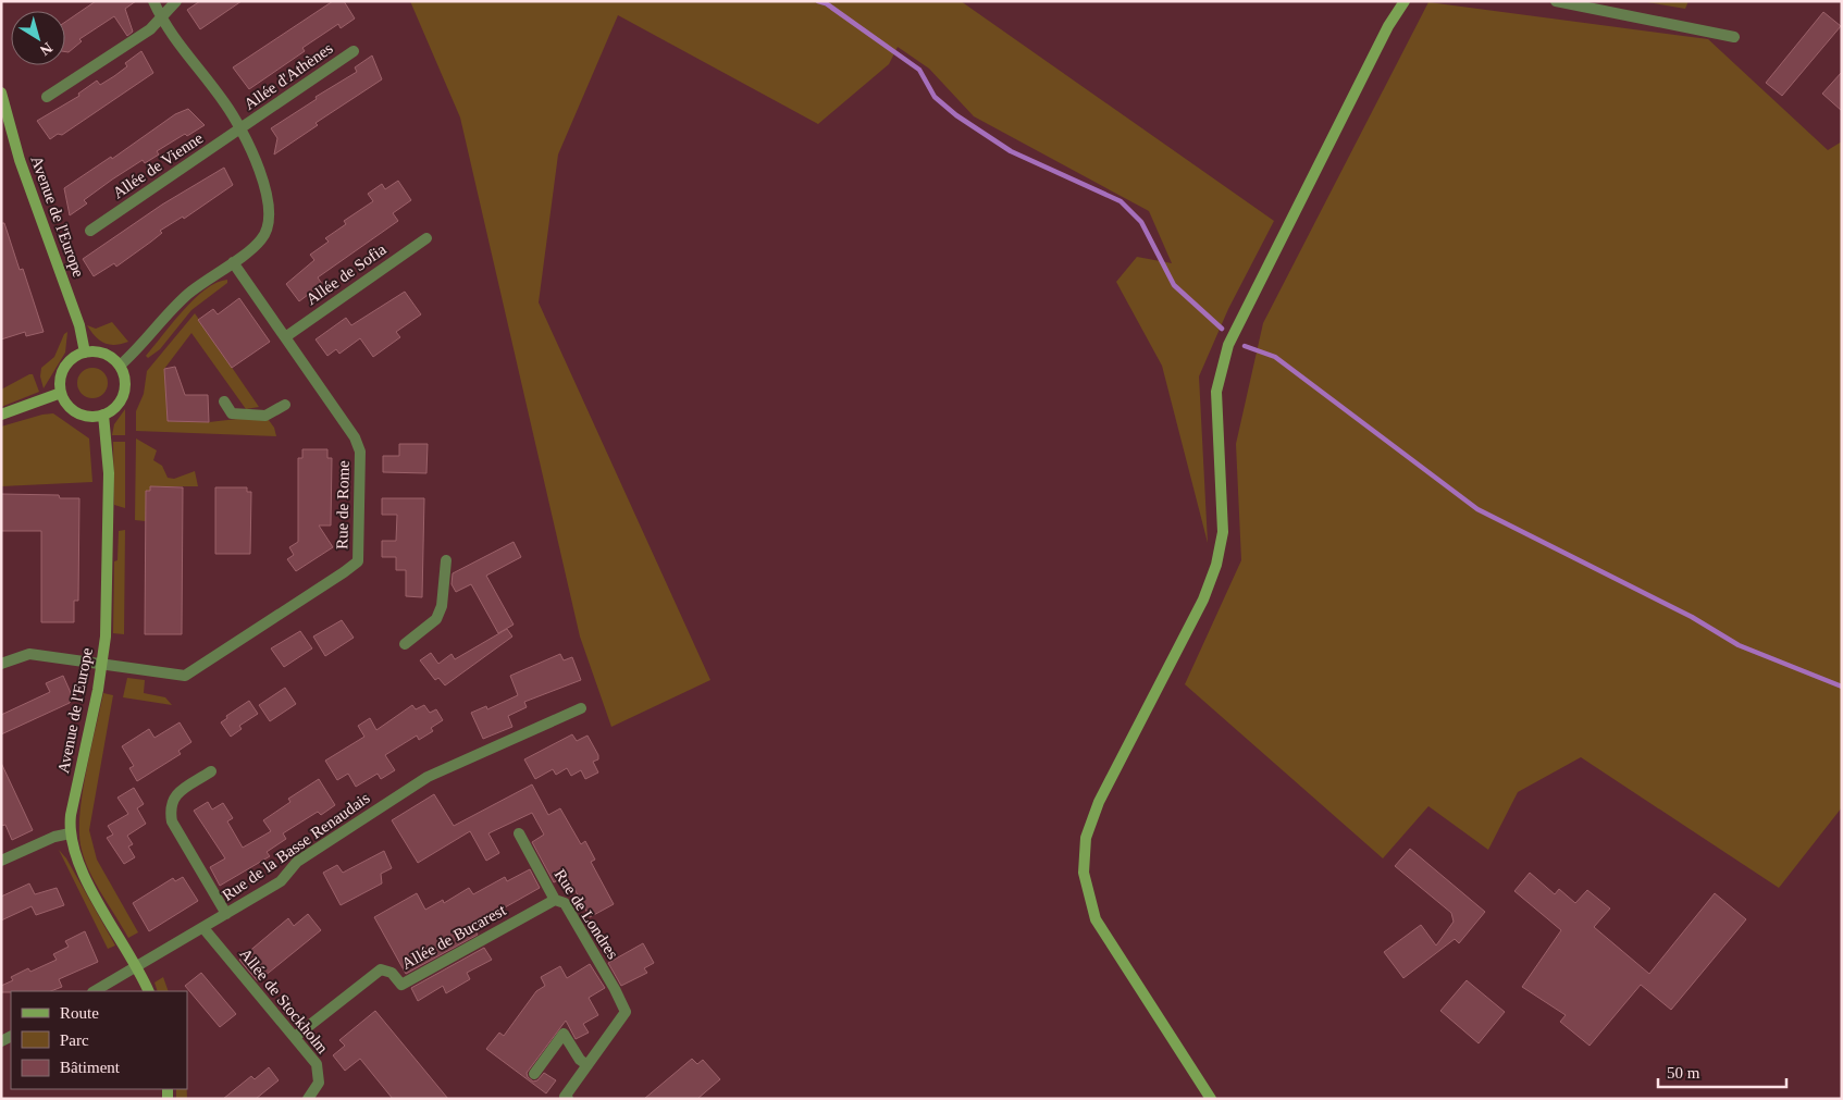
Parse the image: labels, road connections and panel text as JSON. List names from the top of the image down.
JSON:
{
  "streets": {
    "street": [
      "Allée d'Athènes",
      "Allée de Vienne",
      "Avenue de l'Europe",
      "Allée de Sofia",
      "Rue de Rome",
      "Rue de la Basse Renaudais",
      "Rue de Londres",
      "Allée de Bucarest",
      "Allée de Stockholm"
    ]
  },
  "crossings": [
    ["Allée d'Athènes", "Allée de Vienne"],
    ["Avenue de l'Europe", "Rue de Rome"],
    ["Avenue de l'Europe", "Rue de la Basse Renaudais"],
    ["Allée de Sofia", "Rue de Rome"],
    ["Rue de la Basse Renaudais", "Allée de Stockholm"],
    ["Rue de Londres", "Allée de Bucarest"],
    ["Allée de Bucarest", "Allée de Stockholm"]
  ],
  "legend": ["Route", "Parc", "Bâtiment"],
  "scale_bar": "50 m",
  "north": "bottom right"
}
